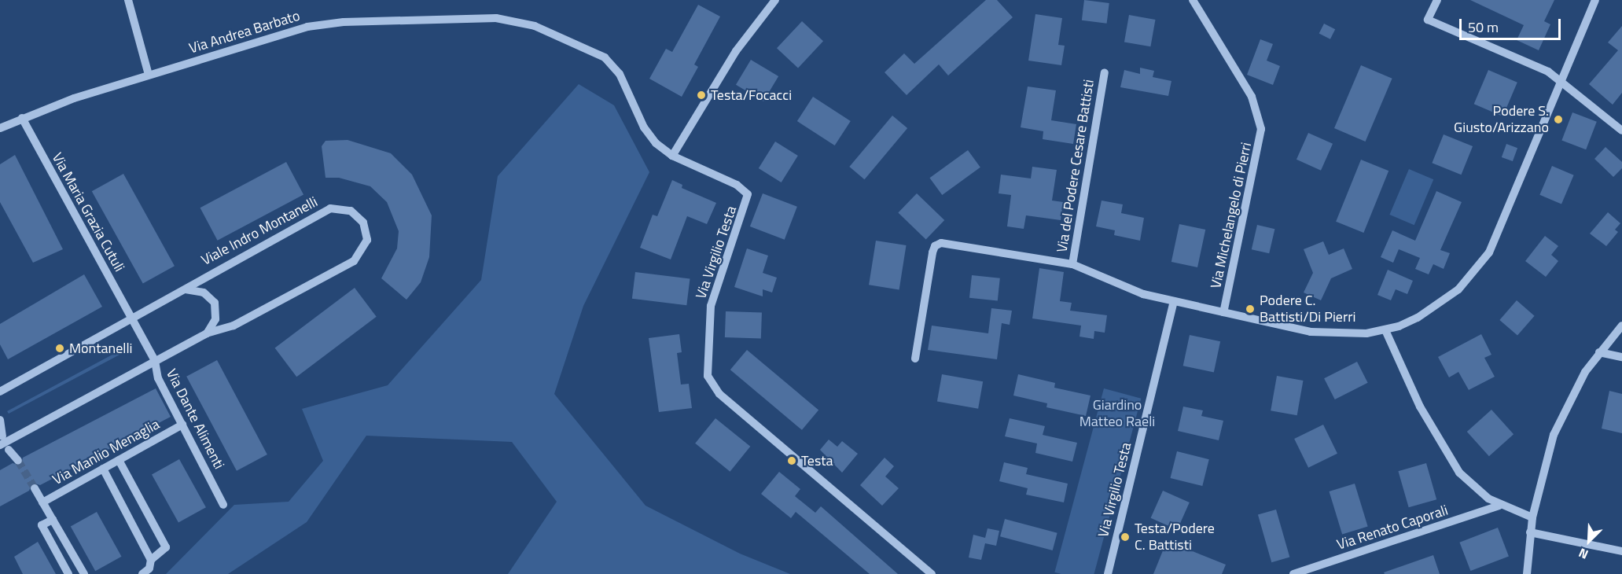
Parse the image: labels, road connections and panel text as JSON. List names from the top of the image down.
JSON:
{
  "streets": {
    "street": [
      "Via Andrea Barbato",
      "Via del Podere Cesare Battisti",
      "Via Maria Grazia Cutuli",
      "Via Michelangelo di Pierri",
      "Viale Indro Montanelli",
      "Via Virgilio Testa",
      "Via Dante Alimenti",
      "Via Manlio Menaglia",
      "Via Renato Caporali"
    ]
  },
  "crossings": [
    ["Via Andrea Barbato", "Via Maria Grazia Cutuli"],
    ["Via Andrea Barbato", "Via Virgilio Testa"],
    ["Via del Podere Cesare Battisti", "Via Michelangelo di Pierri"],
    ["Via del Podere Cesare Battisti", "Via Virgilio Testa"],
    ["Via Maria Grazia Cutuli", "Viale Indro Montanelli"],
    ["Via Maria Grazia Cutuli", "Via Dante Alimenti"],
    ["Viale Indro Montanelli", "Via Dante Alimenti"],
    ["Via Dante Alimenti", "Via Manlio Menaglia"]
  ],
  "parks": ["Giardino Matteo Raeli"],
  "places": [
    "Testa/Focacci",
    "Podere S. Giusto/Arizzano",
    "Podere C. Battisti/Di Pierri",
    "Montanelli",
    "Testa",
    "Testa/Podere C. Battisti"
  ],
  "scale_bar": "50 m",
  "north": "bottom left"
}
